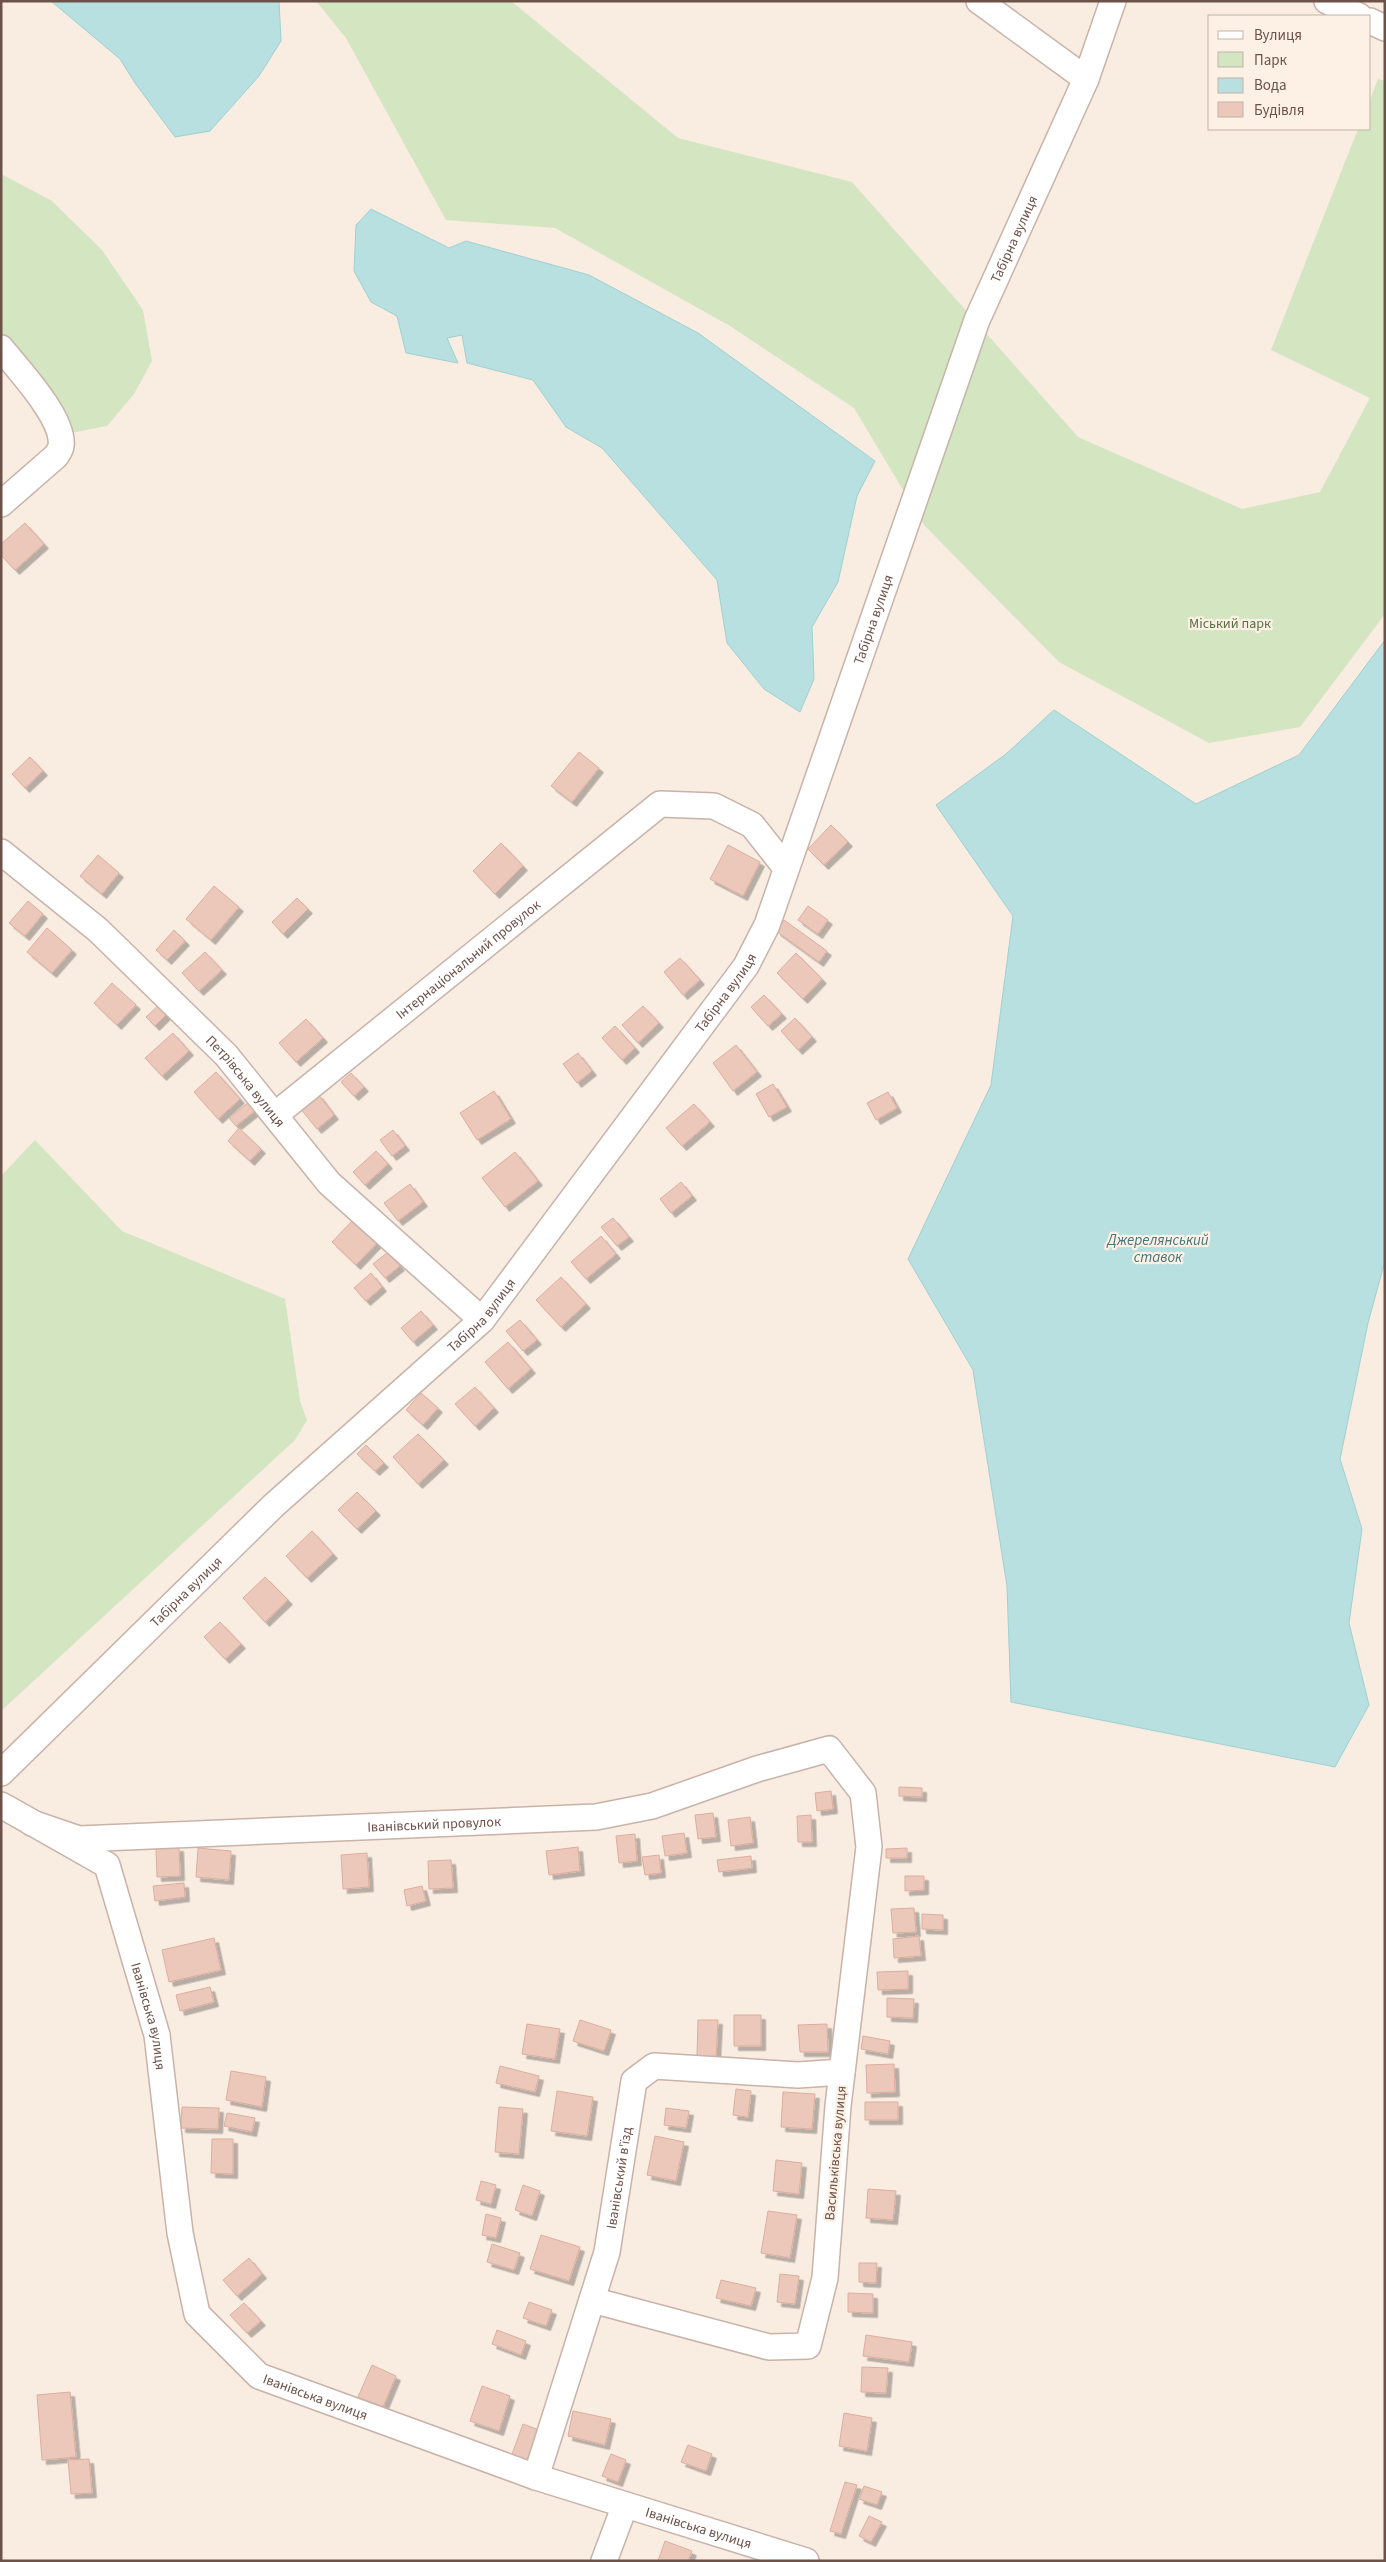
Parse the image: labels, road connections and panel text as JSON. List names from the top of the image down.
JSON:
{
  "streets": {
    "street": [
      "Табірна вулиця",
      "Інтернаціональний провулок",
      "Петрівська вулиця",
      "Іванівський провулок",
      "Іванівська вулиця",
      "Васильківська вулиця",
      "Іванівський в'їзд"
    ]
  },
  "crossings": [
    ["Табірна вулиця", "Інтернаціональний провулок"],
    ["Табірна вулиця", "Петрівська вулиця"],
    ["Інтернаціональний провулок", "Петрівська вулиця"],
    ["Іванівський провулок", "Іванівська вулиця"],
    ["Іванівський провулок", "Васильківська вулиця"],
    ["Іванівська вулиця", "Іванівський в'їзд"],
    ["Васильківська вулиця", "Іванівський в'їзд"]
  ],
  "water": ["Джерелянський ставок"],
  "parks": ["Міський парк"],
  "legend": [
    "Вулиця",
    "Парк",
    "Вода",
    "Будівля"
  ]
}
